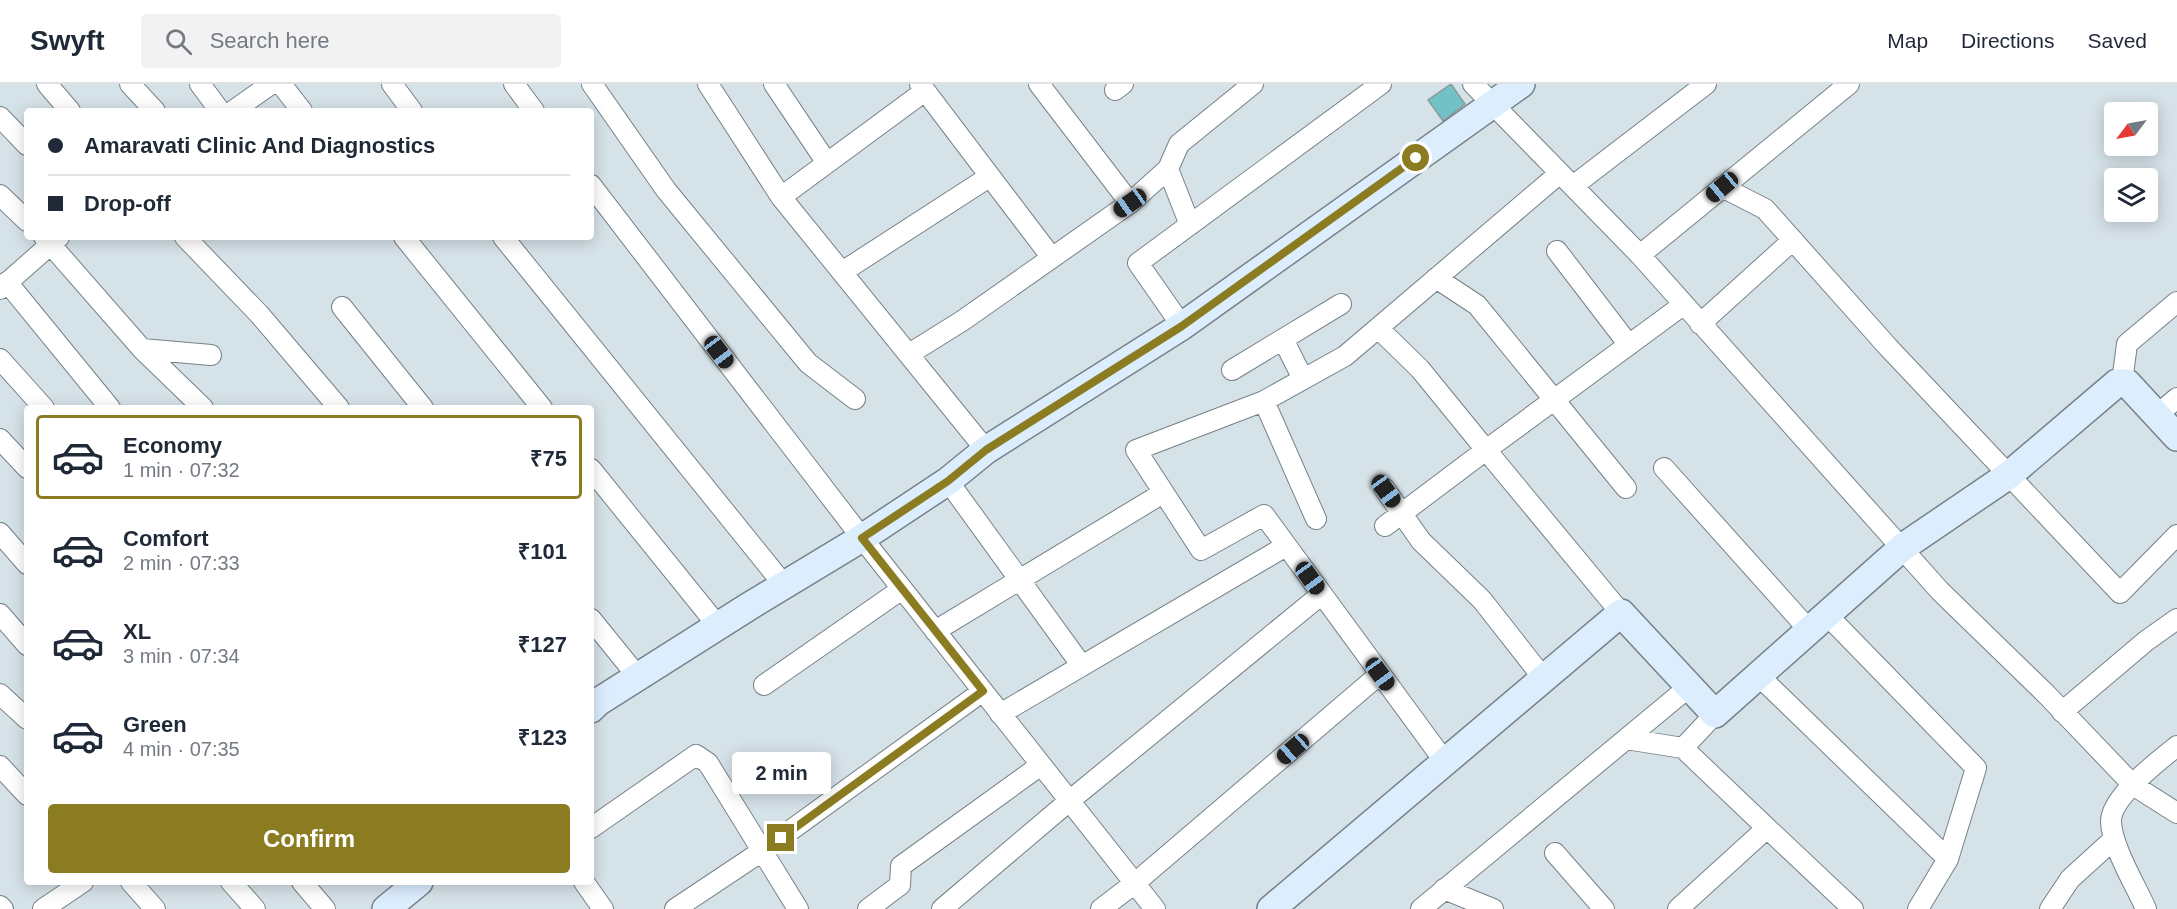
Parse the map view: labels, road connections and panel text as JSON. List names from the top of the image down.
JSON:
{
  "north": "bottom left",
  "page": {
    "header": "Swyft",
    "search": "Search here",
    "nav": ["Map", "Directions", "Saved"],
    "banner": ["Amaravati Clinic And Diagnostics", "Drop-off"],
    "list": [
      {
        "name": "Economy",
        "note": "1 min · 07:32",
        "value": "₹75"
      },
      {
        "name": "Comfort",
        "note": "2 min · 07:33",
        "value": "₹101"
      },
      {
        "name": "XL",
        "note": "3 min · 07:34",
        "value": "₹127"
      },
      {
        "name": "Green",
        "note": "4 min · 07:35",
        "value": "₹123"
      }
    ],
    "bubble": "2 min",
    "buttons": "Confirm"
  }
}
